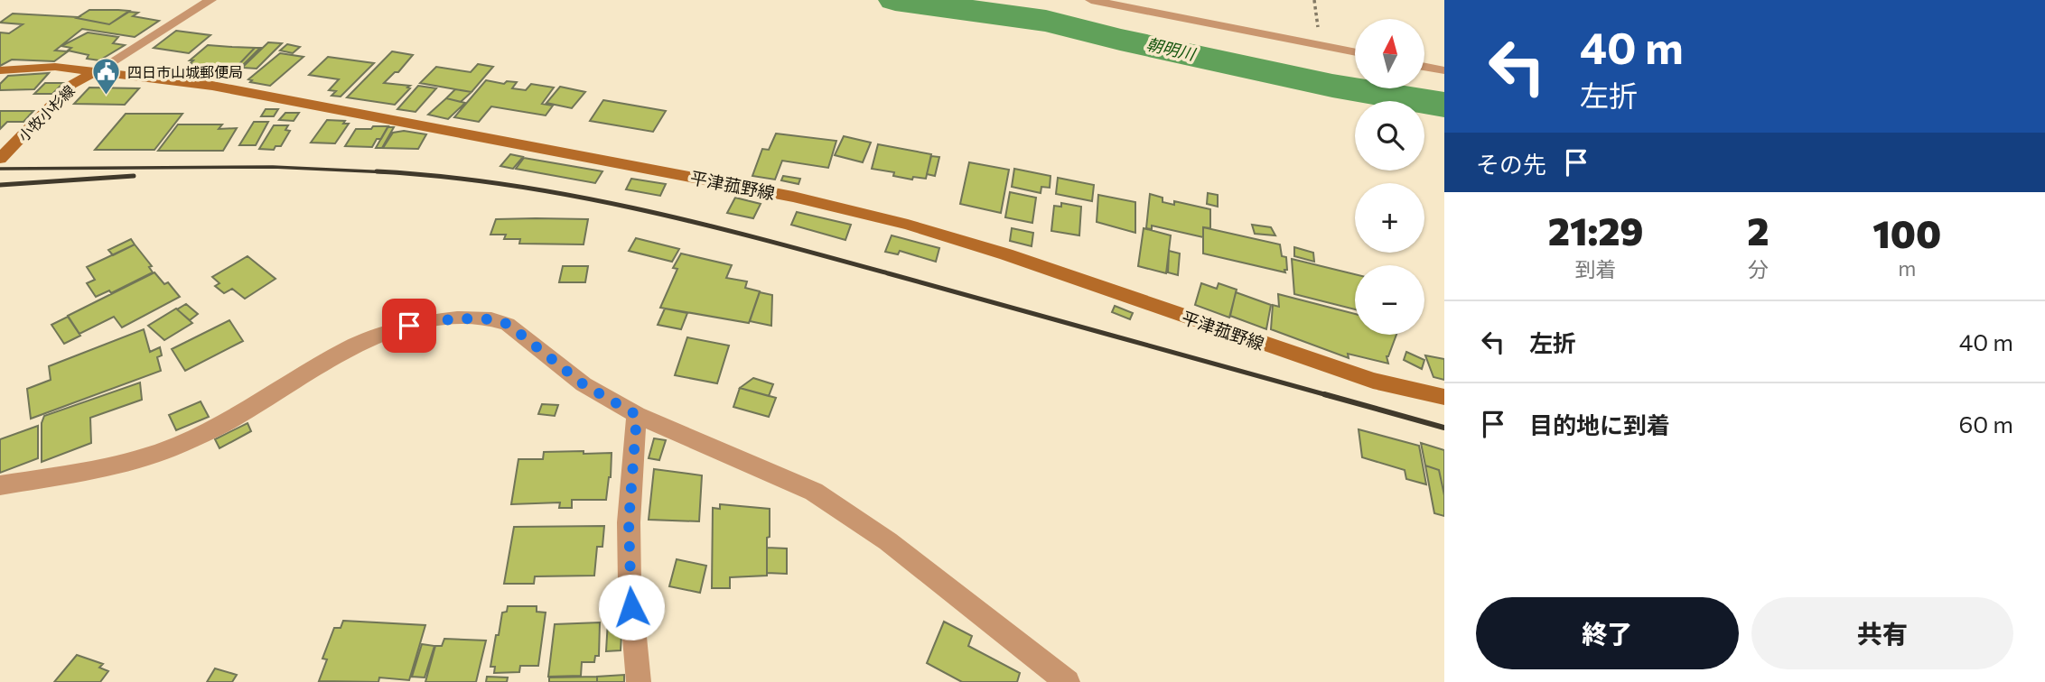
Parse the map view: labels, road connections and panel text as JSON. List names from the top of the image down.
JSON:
{
  "streets": {
    "main road": ["小牧小杉線", "平津菰野線"]
  },
  "crossings": [
    ["小牧小杉線", "平津菰野線"]
  ],
  "water": ["朝明川"],
  "places": {
    "public building": ["四日市山城郵便局"]
  },
  "north": "top",
  "page": {
    "turn": ["40 m", "左折"],
    "map_buttons": ["+", "−"],
    "then": "その先",
    "eta": [
      "21:29",
      "到着",
      "2",
      "分",
      "100",
      "m"
    ],
    "list": [
      {
        "name": "左折",
        "value": "40 m"
      },
      {
        "name": "目的地に到着",
        "value": "60 m"
      }
    ],
    "buttons": ["終了", "共有"]
  }
}
